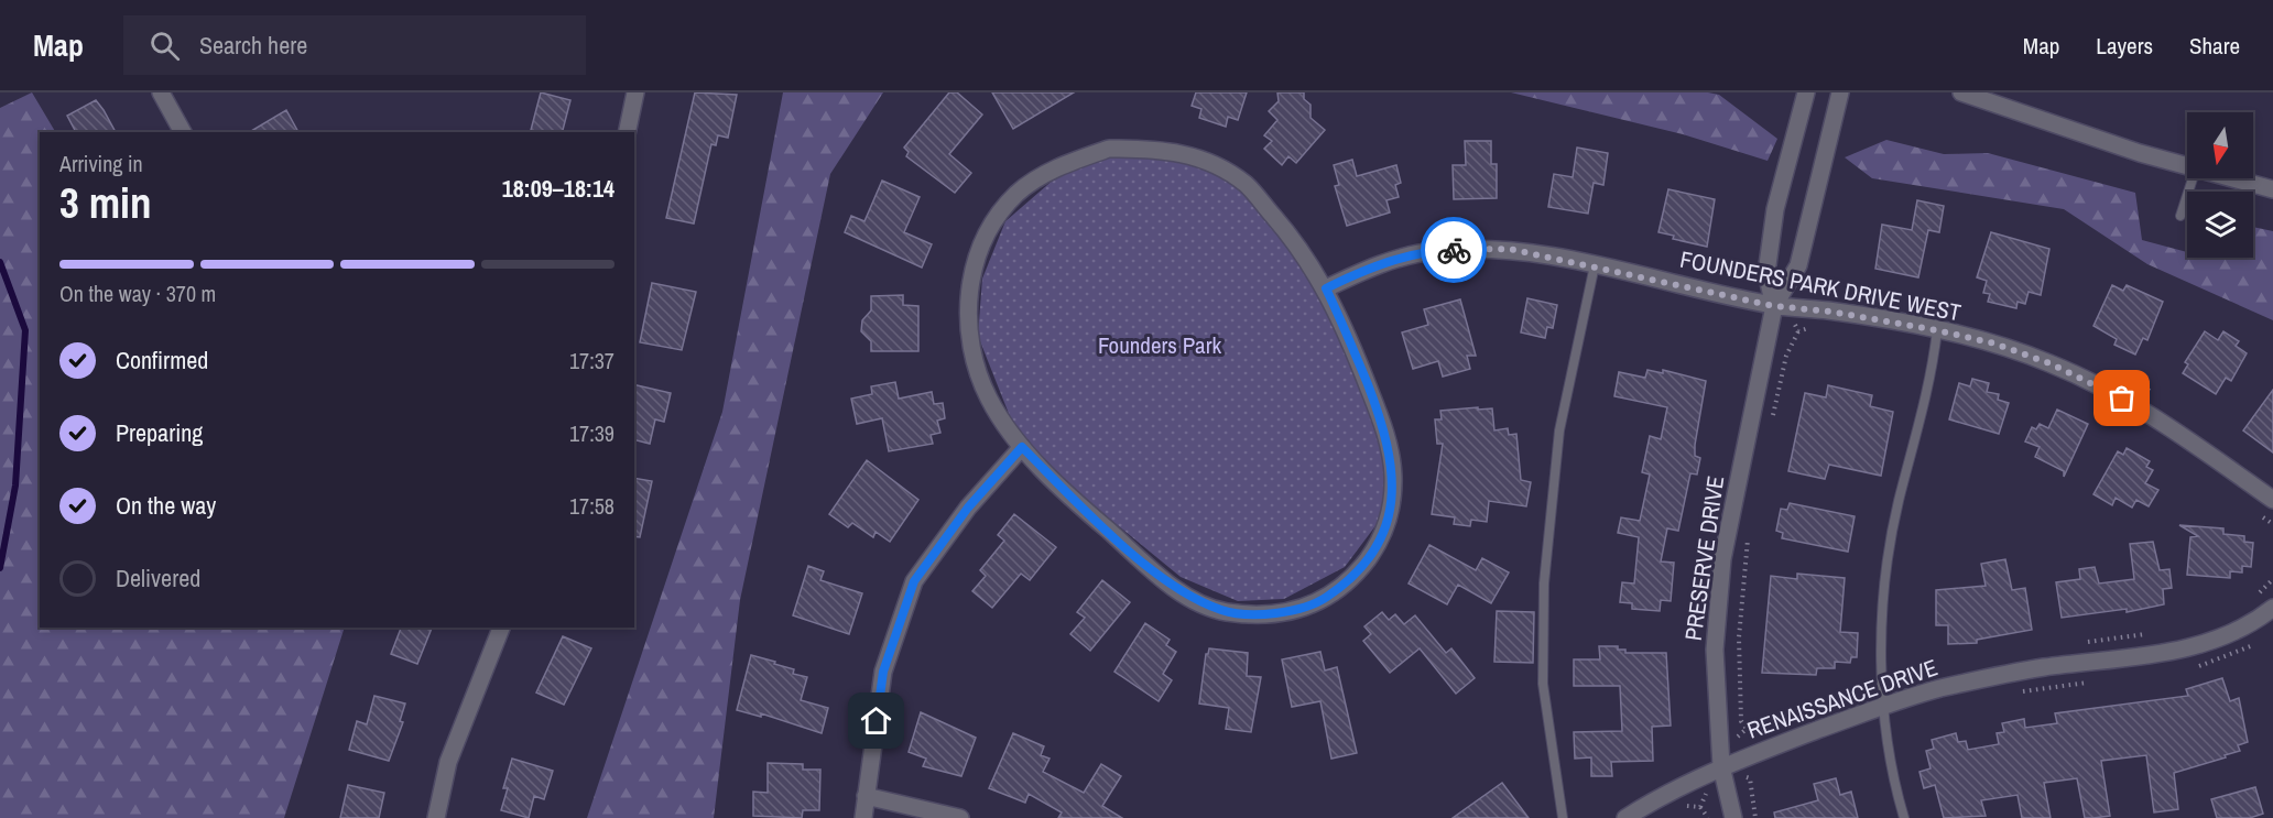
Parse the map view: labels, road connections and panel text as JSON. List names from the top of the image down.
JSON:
{
  "streets": {
    "street": ["FOUNDERS PARK DRIVE WEST", "PRESERVE DRIVE", "RENAISSANCE DRIVE"]
  },
  "crossings": [
    ["FOUNDERS PARK DRIVE WEST", "PRESERVE DRIVE"],
    ["PRESERVE DRIVE", "RENAISSANCE DRIVE"]
  ],
  "parks": ["Founders Park"],
  "north": "bottom",
  "page": {
    "header": "Map",
    "search": "Search here",
    "nav": ["Map", "Layers", "Share"],
    "heading": ["3 min", "Arriving in", "18:09–18:14"],
    "bar": "On the way · 370 m",
    "list": [
      ["Confirmed", "17:37"],
      ["Preparing", "17:39"],
      ["On the way", "17:58"],
      "Delivered"
    ]
  }
}
